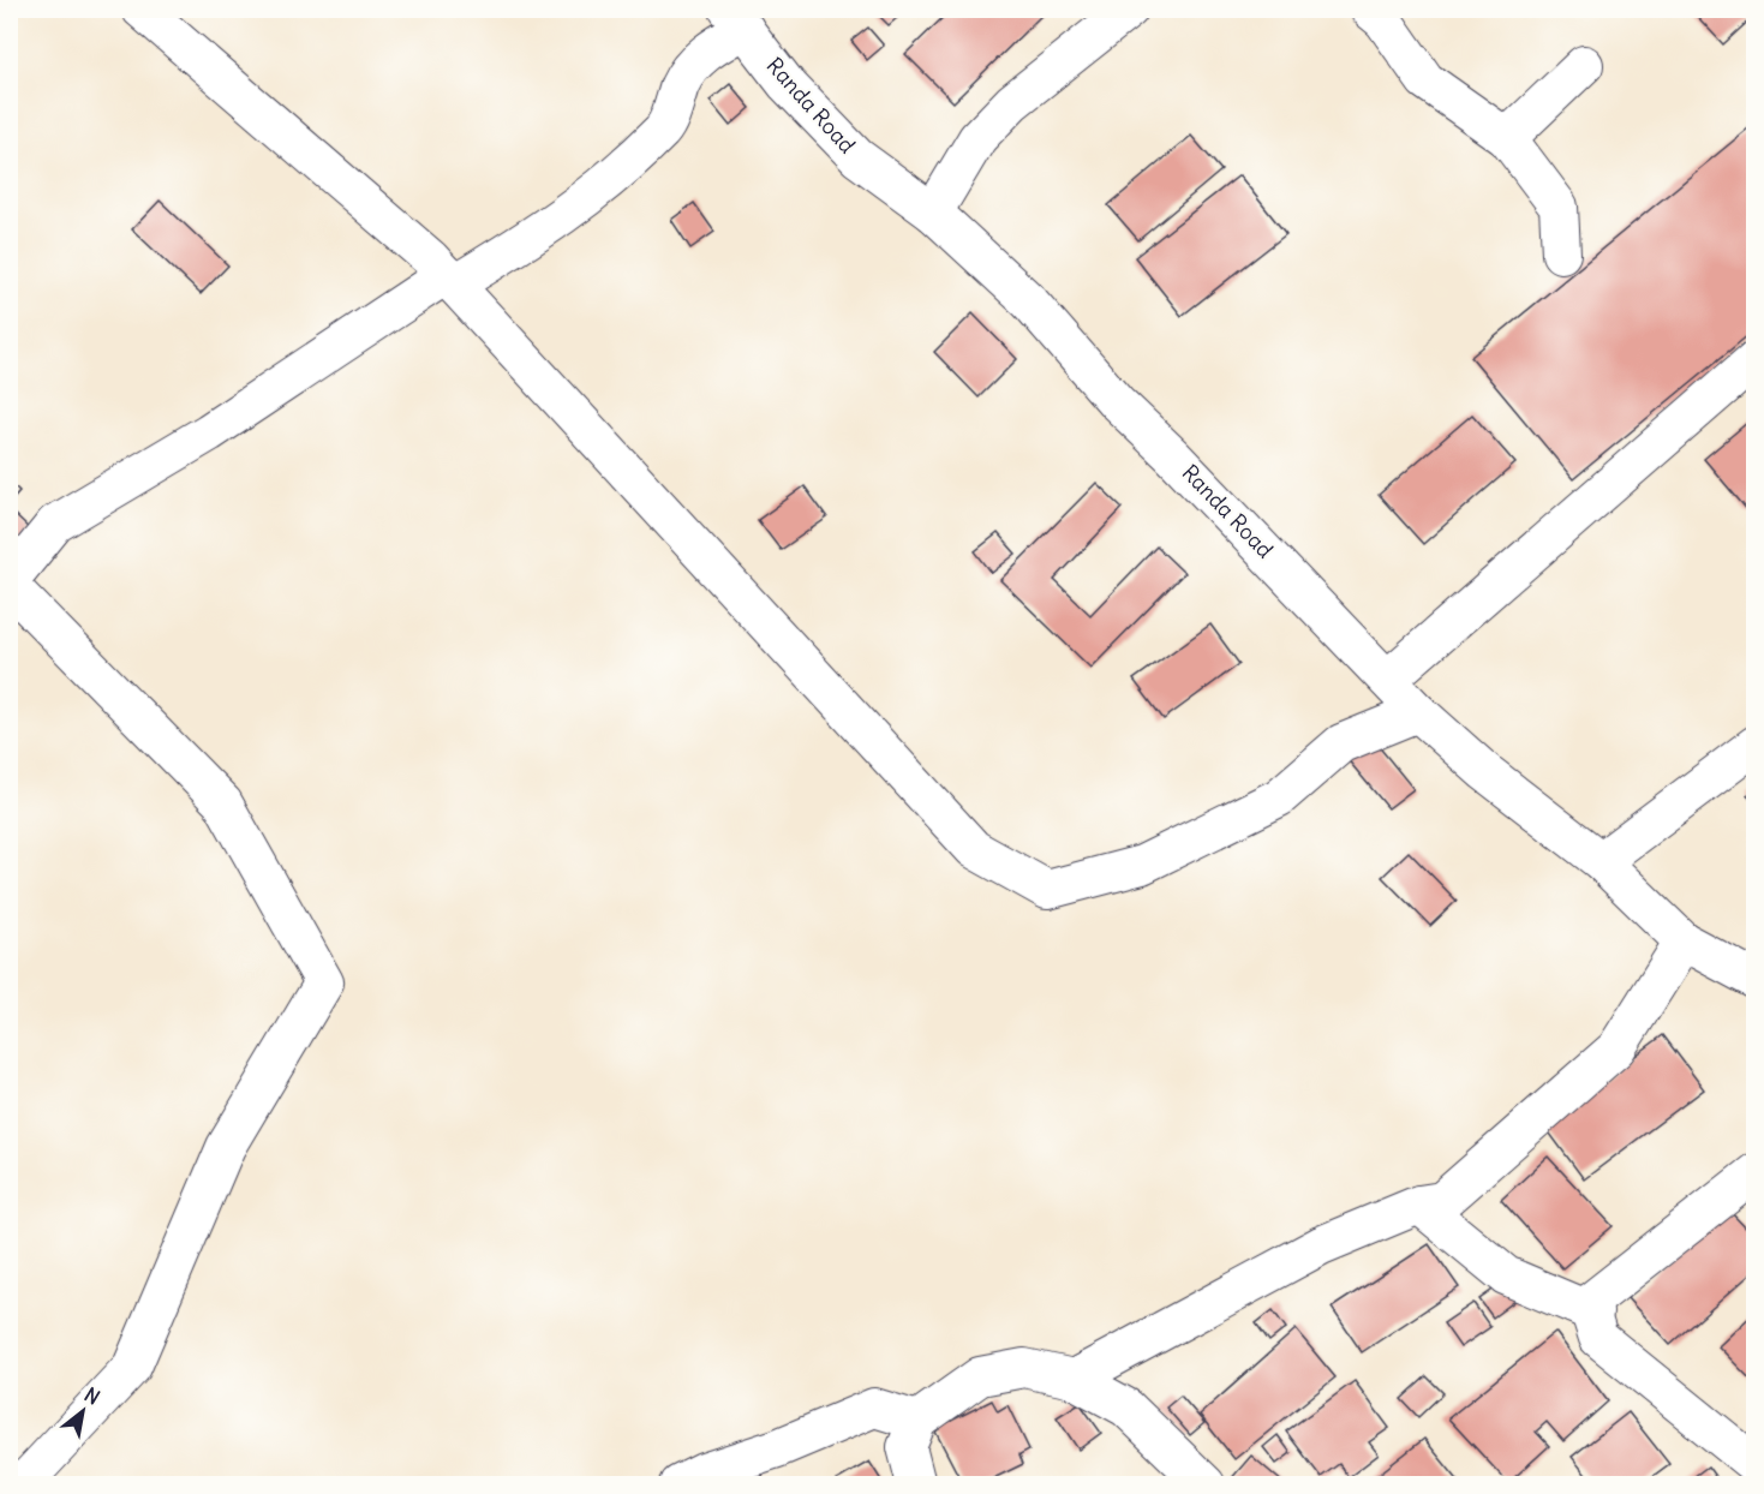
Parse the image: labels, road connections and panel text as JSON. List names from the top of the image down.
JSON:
{
  "streets": {
    "street": ["Randa Road"]
  },
  "north": "top right"
}
